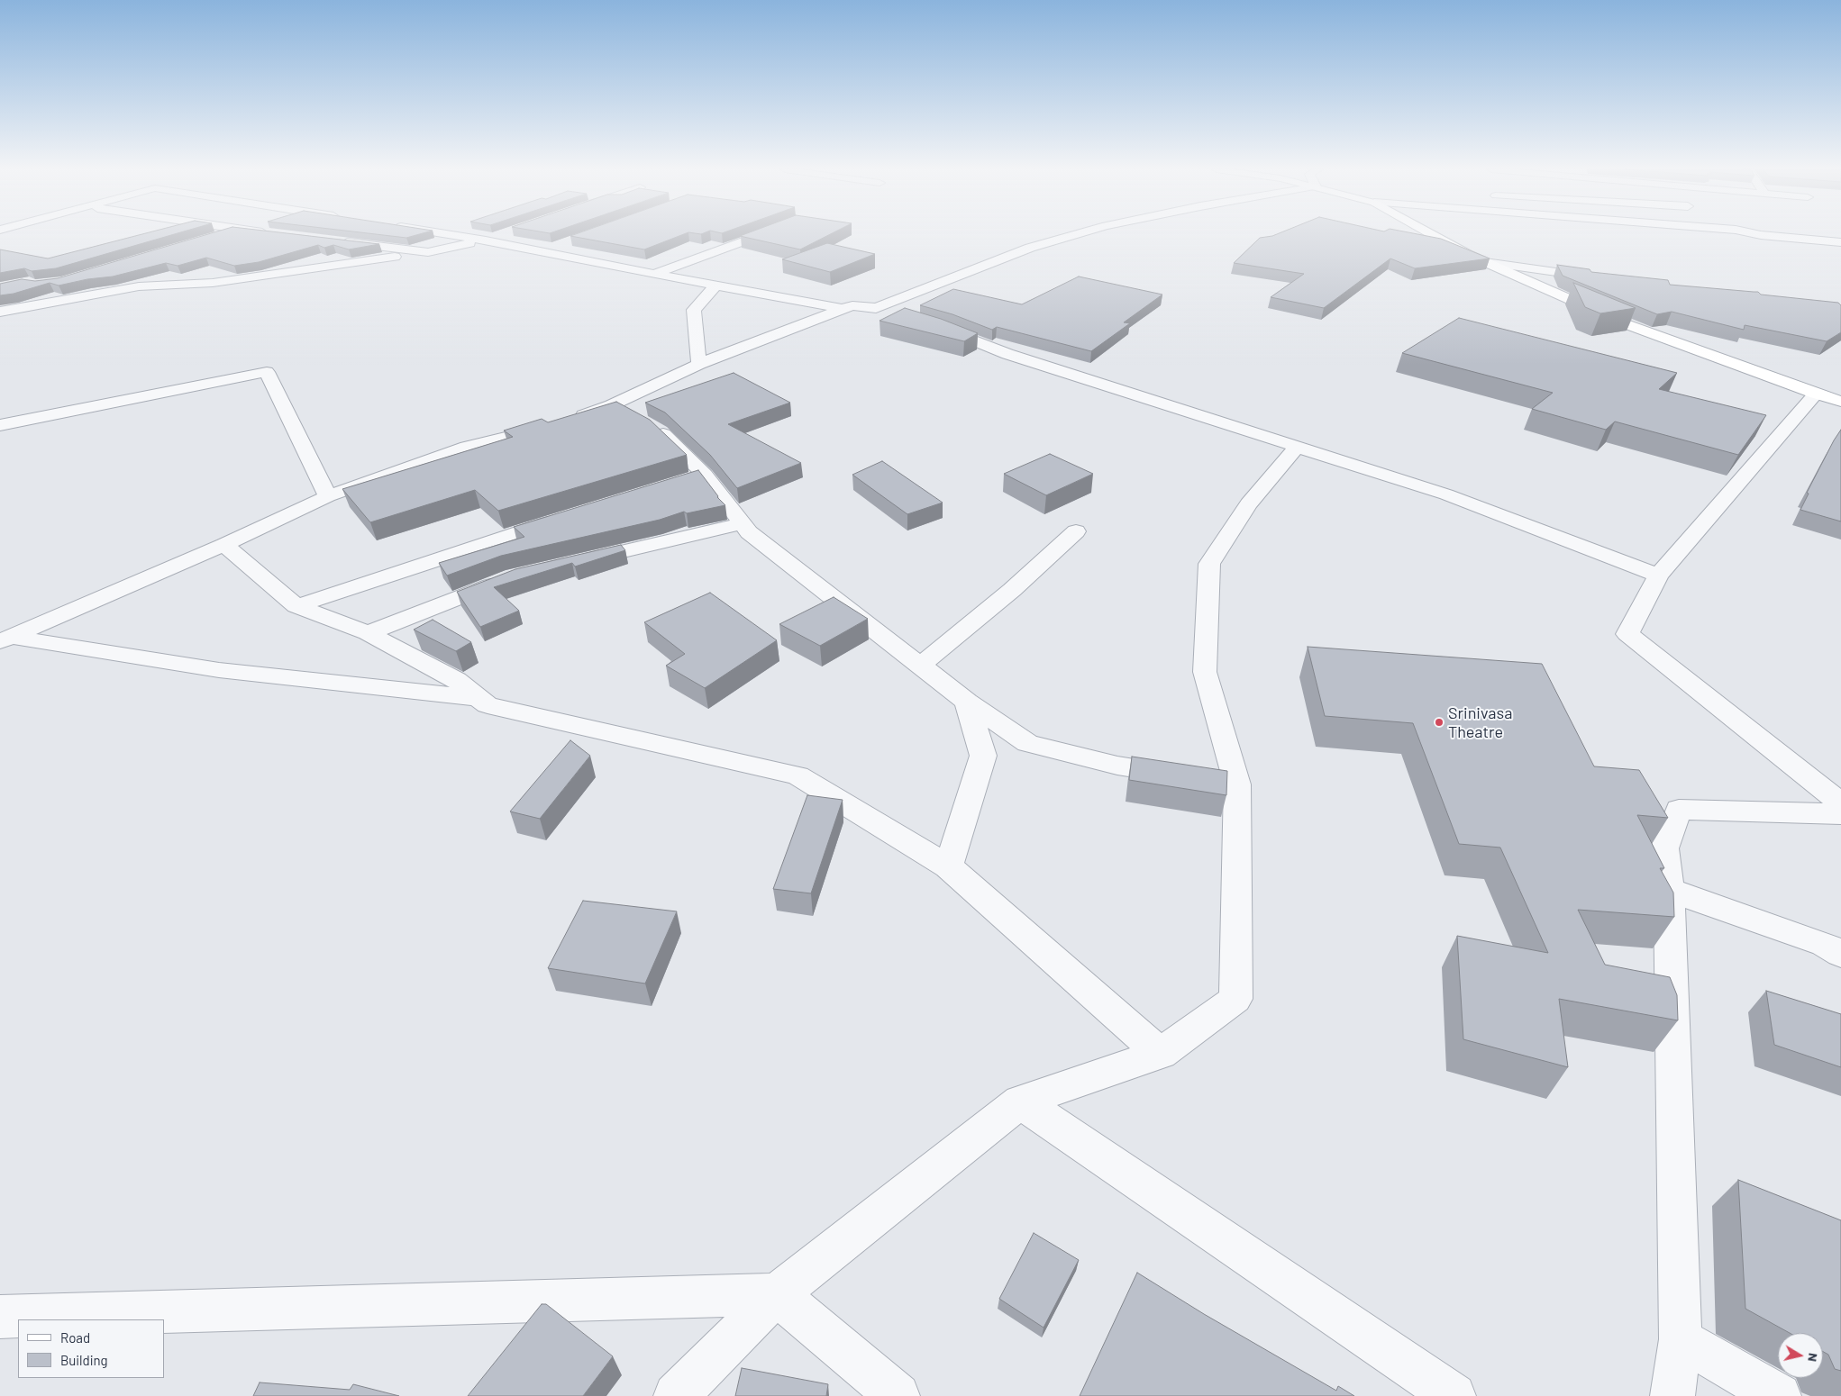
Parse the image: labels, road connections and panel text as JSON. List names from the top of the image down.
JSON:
{
  "places": ["Srinivasa Theatre"],
  "legend": ["Road", "Building"],
  "north": "right"
}
